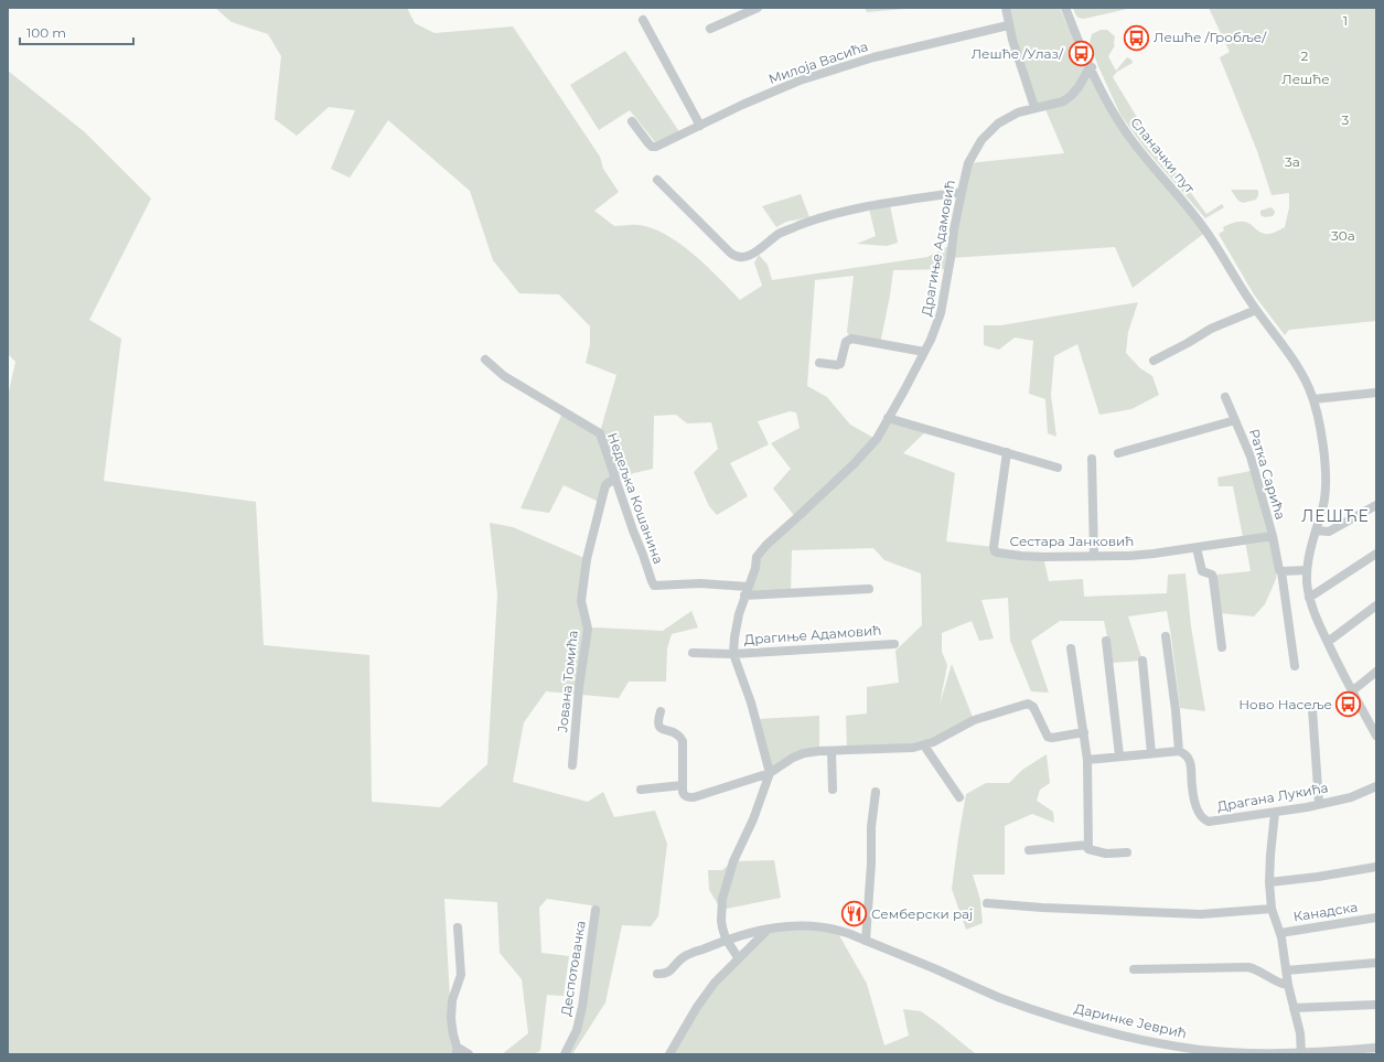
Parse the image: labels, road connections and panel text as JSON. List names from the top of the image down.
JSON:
{
  "streets": {
    "street": [
      "Милоја Васића",
      "Сланачки пут",
      "Драгиње Адамовић",
      "Ратка Сарића",
      "Недељка Кошанина",
      "Сестара Јанковић",
      "Јована Томића",
      "Драгана Лукића",
      "Канадска",
      "Деспотовачка",
      "Даринке Јеврић"
    ]
  },
  "crossings": [
    ["Сланачки пут", "Драгиње Адамовић"],
    ["Драгиње Адамовић", "Недељка Кошанина"],
    ["Ратка Сарића", "Сестара Јанковић"],
    ["Недељка Кошанина", "Јована Томића"]
  ],
  "districts": ["ЛЕШЋЕ"],
  "parks": [
    "1",
    "2",
    "Лешће",
    "3",
    "3a",
    "30a"
  ],
  "places": {
    "bus stop": ["Лешће /Гробље/", "Лешће /Улаз/", "Ново Насеље"],
    "restaurant": ["Семберски рај"]
  },
  "scale_bar": "100 m"
}
